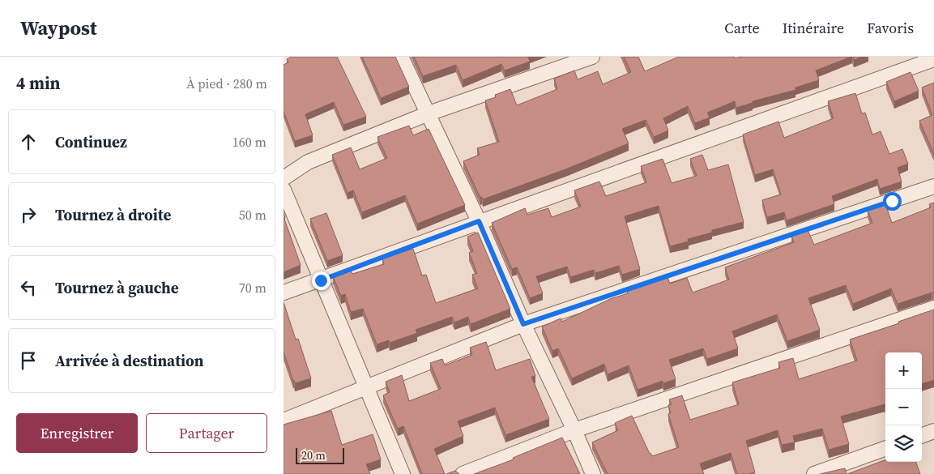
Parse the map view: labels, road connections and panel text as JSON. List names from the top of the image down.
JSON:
{
  "scale_bar": "20 m",
  "page": {
    "header": "Waypost",
    "nav": ["Carte", "Itinéraire", "Favoris"],
    "heading": ["4 min", "À pied · 280 m"],
    "list": [
      ["Continuez", "160 m"],
      ["Tournez à droite", "50 m"],
      ["Tournez à gauche", "70 m"],
      "Arrivée à destination"
    ],
    "map_buttons": ["+", "−"],
    "buttons": ["Enregistrer", "Partager"],
    "scale": "20 m"
  }
}
